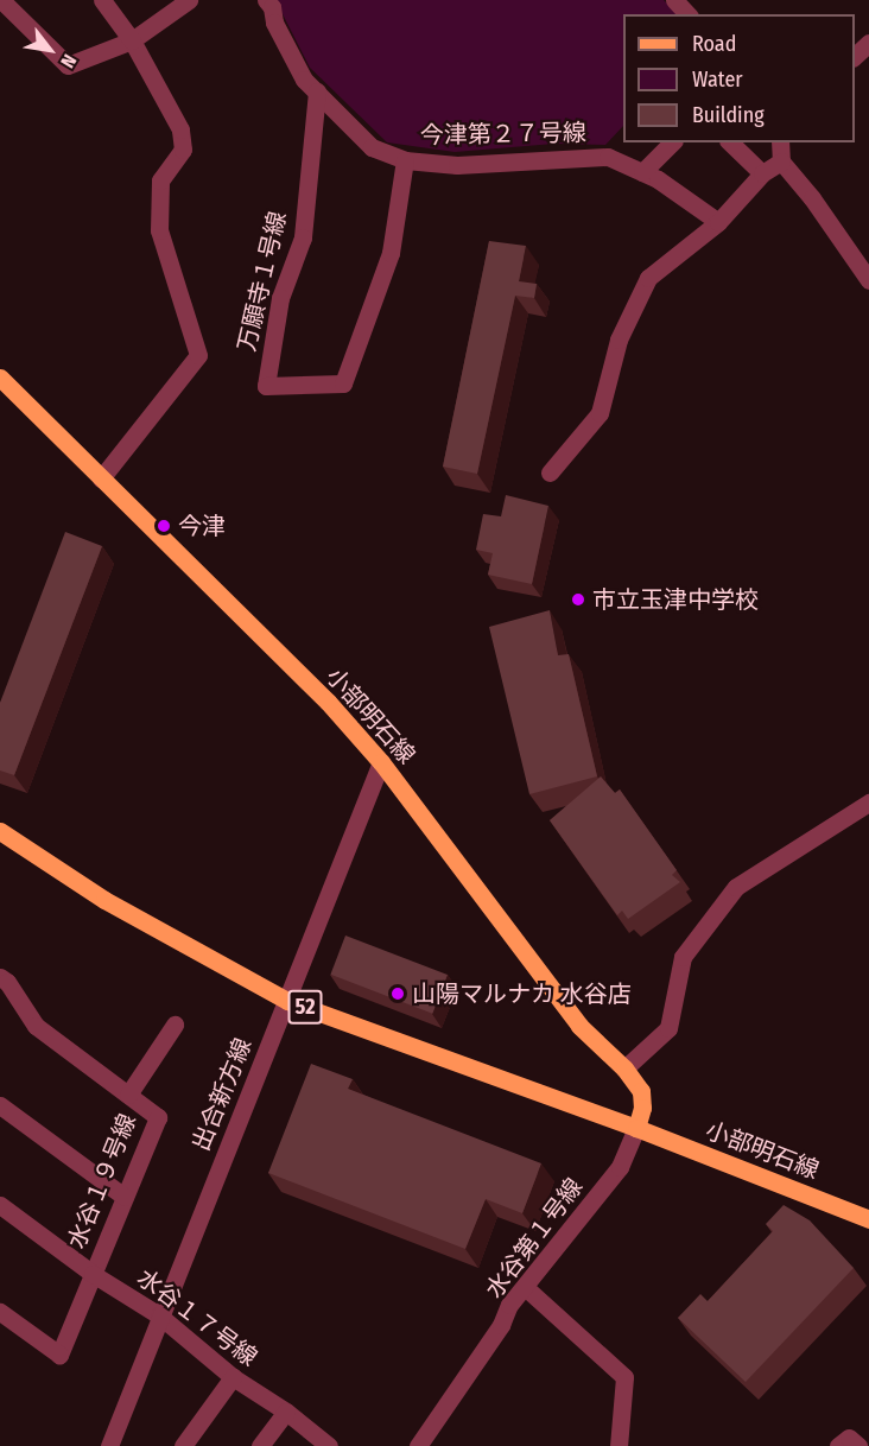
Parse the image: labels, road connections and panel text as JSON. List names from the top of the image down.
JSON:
{
  "streets": {
    "main road": ["小部明石線", "52"],
    "street": [
      "今津第２７号線",
      "万願寺１号線",
      "出合新方線",
      "水谷１９号線",
      "水谷第１号線",
      "水谷１７号線"
    ]
  },
  "crossings": [
    ["今津第２７号線", "万願寺１号線"],
    ["小部明石線", "出合新方線"],
    ["小部明石線", "水谷第１号線"],
    ["出合新方線", "水谷１７号線"],
    ["水谷１９号線", "水谷１７号線"]
  ],
  "places": ["今津", "市立玉津中学校", "山陽マルナカ 水谷店"],
  "legend": ["Road", "Water", "Building"],
  "north": "bottom right"
}
